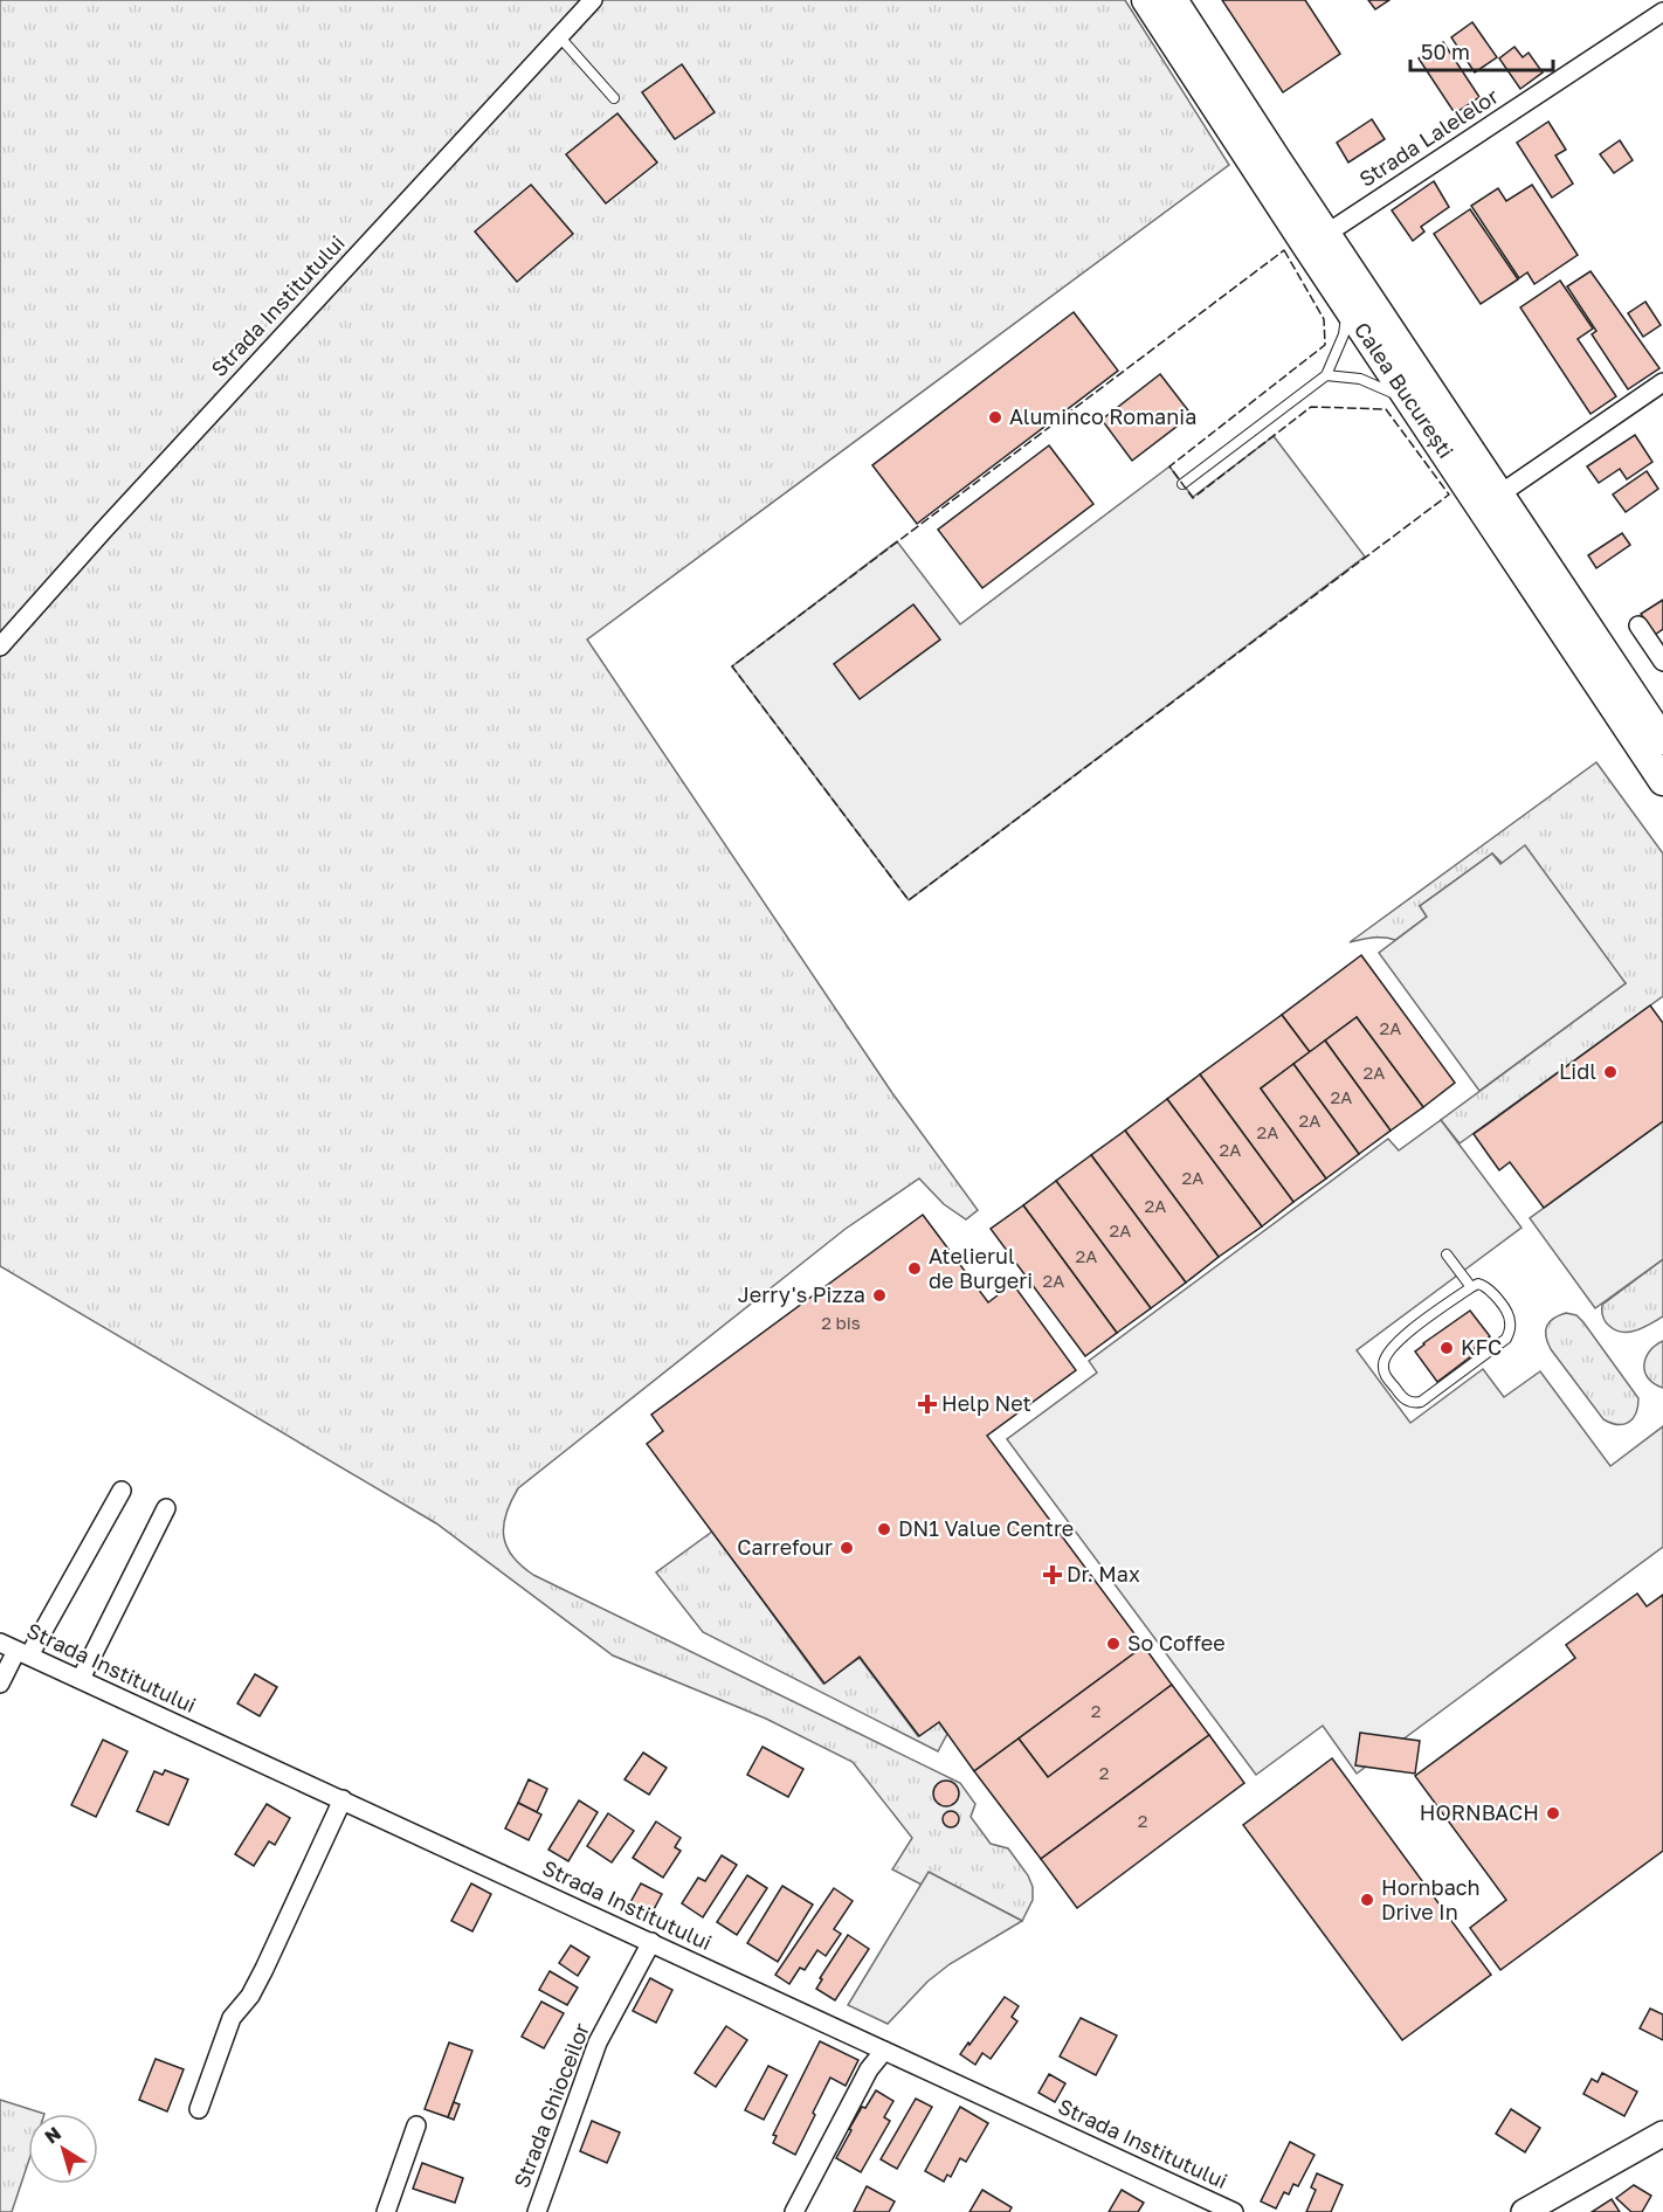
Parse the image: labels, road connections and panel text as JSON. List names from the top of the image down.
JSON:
{
  "streets": {
    "highway": ["Calea București"],
    "street": ["Strada Lalelelor", "Strada Institutului", "Strada Ghioceilor"]
  },
  "crossings": [
    ["Strada Lalelelor", "Calea București"],
    ["Strada Institutului", "Strada Ghioceilor"]
  ],
  "places": {
    "other": [
      "Aluminco Romania",
      "Lidl",
      "Atelierul de Burgeri",
      "Jerry's Pizza",
      "KFC",
      "DN1 Value Centre",
      "Carrefour",
      "So Coffee",
      "HORNBACH",
      "Hornbach Drive In"
    ],
    "health": ["Help Net", "Dr. Max"]
  },
  "house_numbers": [
    "2A",
    "2A",
    "2A",
    "2A",
    "2A",
    "2A",
    "2A",
    "2A",
    "2A",
    "2A",
    "2A",
    "2 bis",
    "2",
    "2",
    "2"
  ],
  "scale_bar": "50 m",
  "north": "top left"
}
